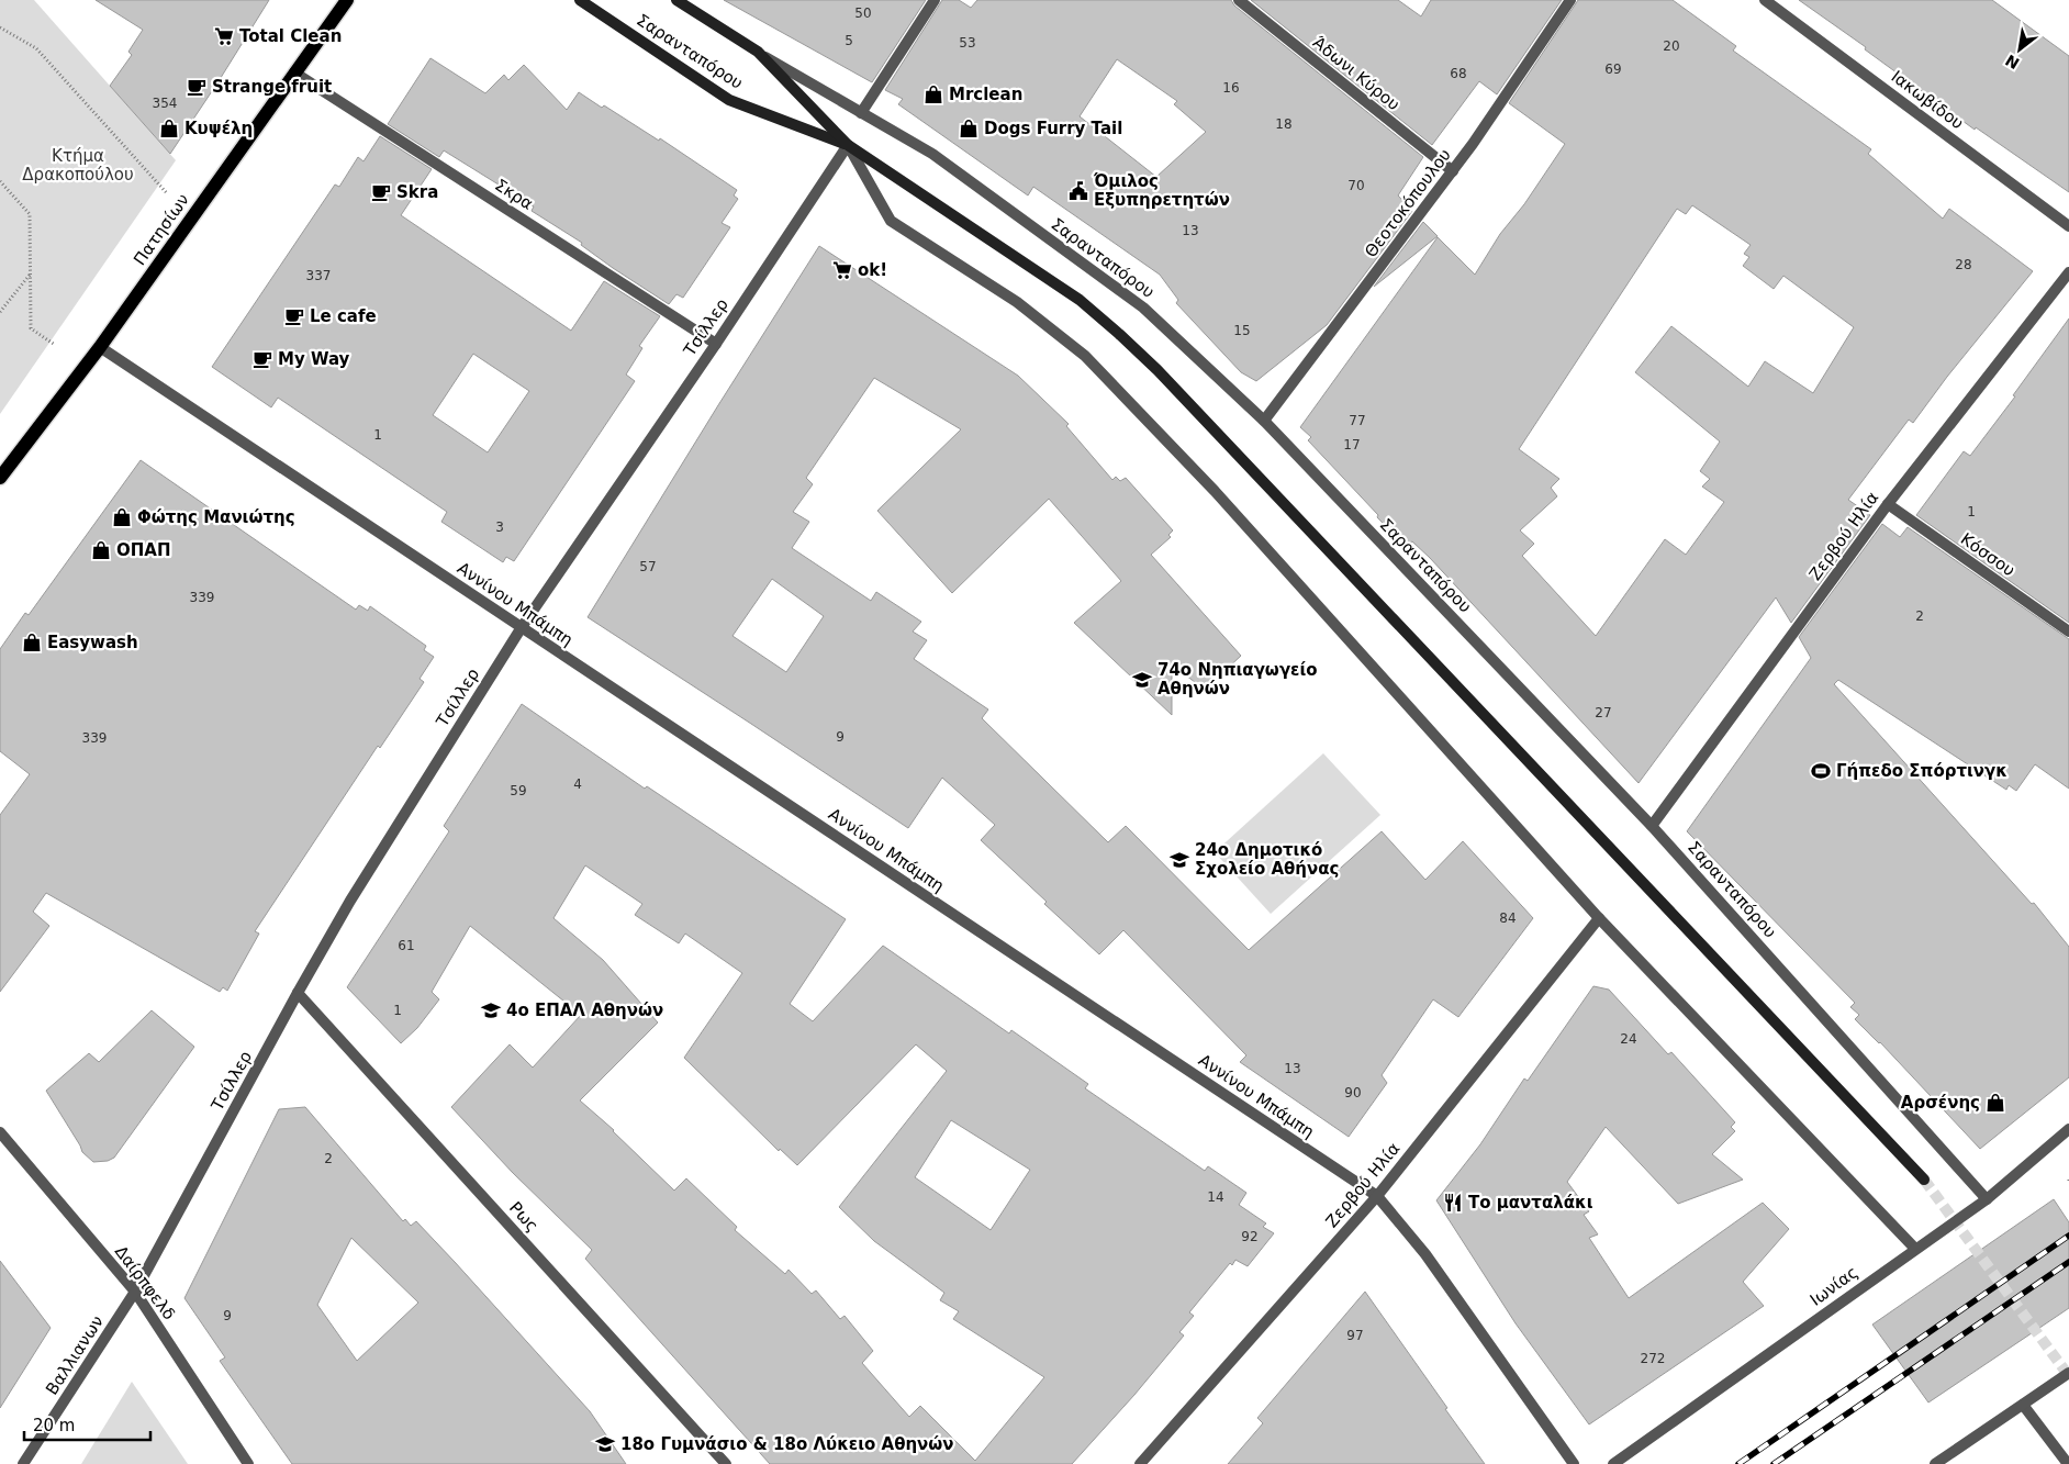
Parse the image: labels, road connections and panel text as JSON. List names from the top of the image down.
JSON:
{
  "streets": {
    "main road": ["Πατησίων"],
    "street": [
      "Σαρανταπόρου",
      "Άδωνι Κύρου",
      "Ιακωβίδου",
      "Σκρα",
      "Θεοτοκόπουλου",
      "Τσίλλερ",
      "Ζερβού Ηλία",
      "Κόσσου",
      "Αννίνου Μπάμπη",
      "Ρως",
      "Δαίρπφελδ",
      "Ιωνίας",
      "Βαλλιανων"
    ]
  },
  "crossings": [
    ["Σαρανταπόρου", "Θεοτοκόπουλου"],
    ["Σαρανταπόρου", "Τσίλλερ"],
    ["Σαρανταπόρου", "Ζερβού Ηλία"],
    ["Σαρανταπόρου", "Ιωνίας"],
    ["Άδωνι Κύρου", "Θεοτοκόπουλου"],
    ["Σκρα", "Πατησίων"],
    ["Σκρα", "Τσίλλερ"],
    ["Πατησίων", "Αννίνου Μπάμπη"],
    ["Τσίλλερ", "Αννίνου Μπάμπη"],
    ["Τσίλλερ", "Ρως"],
    ["Τσίλλερ", "Δαίρπφελδ"],
    ["Τσίλλερ", "Βαλλιανων"],
    ["Ζερβού Ηλία", "Κόσσου"],
    ["Ζερβού Ηλία", "Αννίνου Μπάμπη"],
    ["Δαίρπφελδ", "Βαλλιανων"]
  ],
  "parks": ["Κτήμα Δρακοπούλου"],
  "places": {
    "supermarket": ["Total Clean", "ok!"],
    "cafe": [
      "Strange fruit",
      "Skra",
      "Le cafe",
      "My Way"
    ],
    "shop": [
      "Mrclean",
      "Κυψέλη",
      "Dogs Furry Tail",
      "Φώτης Μανιώτης",
      "ΟΠΑΠ",
      "Easywash",
      "Αρσένης"
    ],
    "public building": ["Όμιλος Εξυπηρετητών"],
    "school or university": [
      "74ο Νηπιαγωγείο Αθηνών",
      "24ο Δημοτικό Σχολείο Αθήνας",
      "4ο ΕΠΑΛ Αθηνών",
      "18ο Γυμνάσιο & 18ο Λύκειο Αθηνών"
    ],
    "sports": ["Γήπεδο Σπόρτινγκ"],
    "restaurant": ["Το μανταλάκι"]
  },
  "house_numbers": [
    "50",
    "5",
    "53",
    "20",
    "69",
    "68",
    "16",
    "354",
    "18",
    "70",
    "13",
    "28",
    "337",
    "15",
    "77",
    "1",
    "17",
    "1",
    "3",
    "57",
    "339",
    "2",
    "27",
    "9",
    "339",
    "4",
    "59",
    "84",
    "61",
    "1",
    "24",
    "13",
    "90",
    "2",
    "14",
    "92",
    "9",
    "97",
    "272"
  ],
  "scale_bar": "20 m",
  "north": "bottom left"
}
